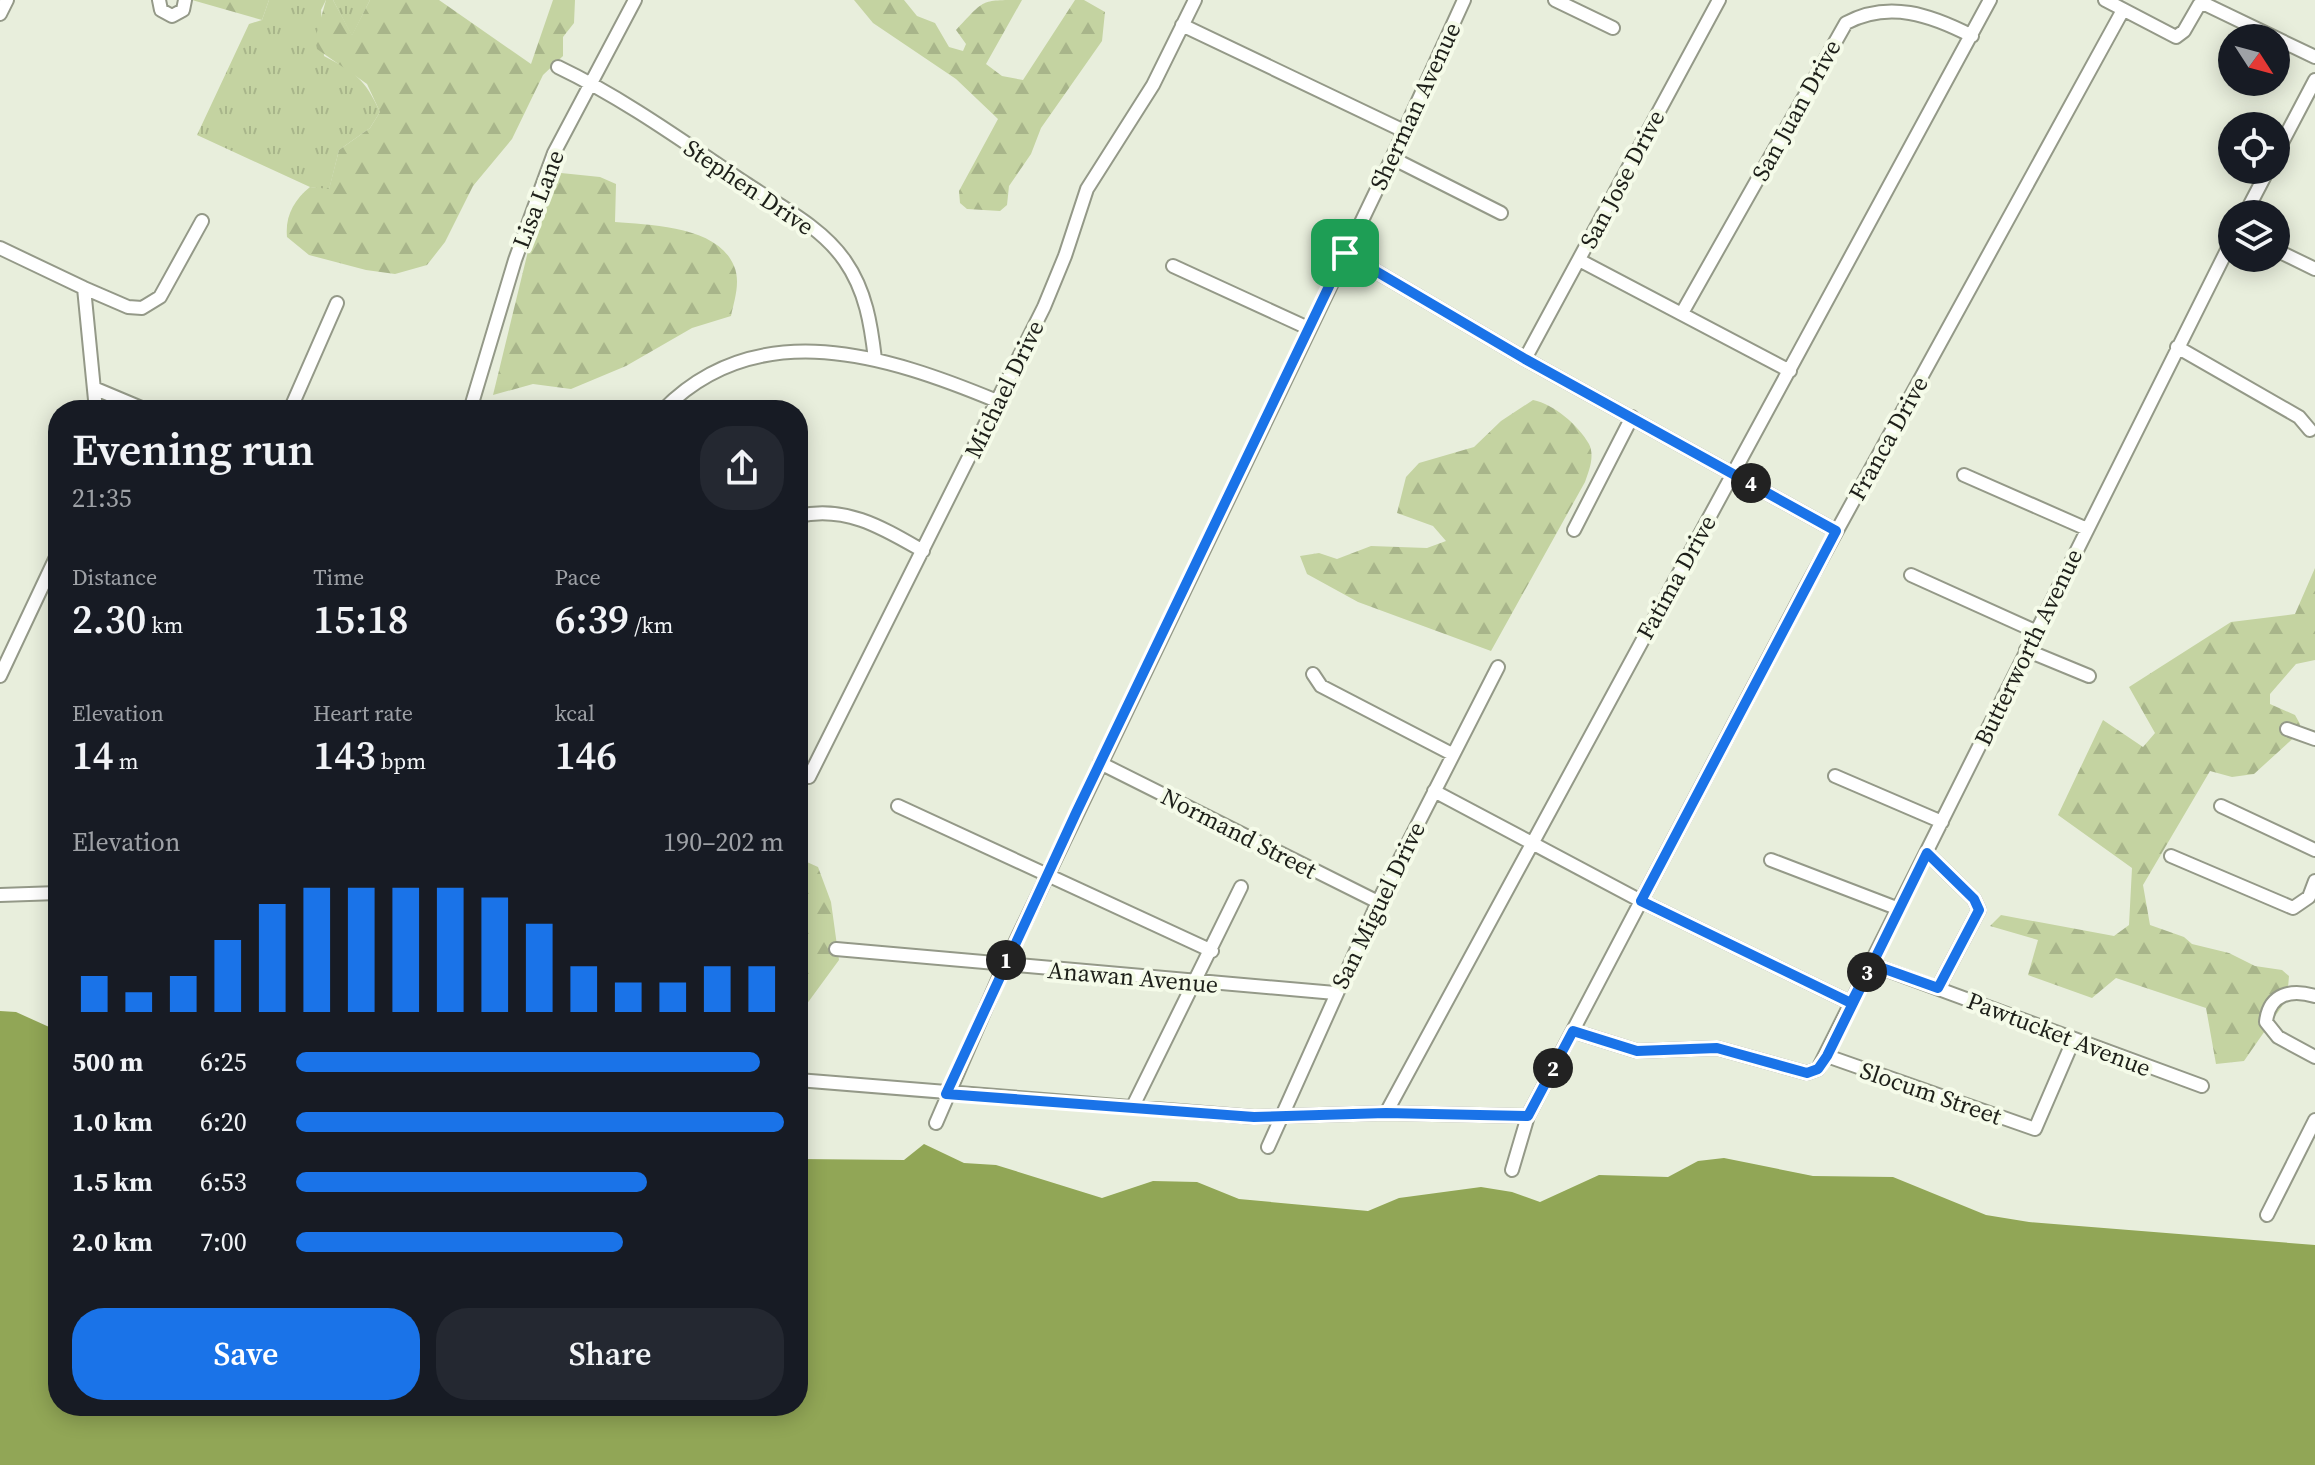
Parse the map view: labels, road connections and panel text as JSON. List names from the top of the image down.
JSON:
{
  "streets": {
    "street": [
      "Sherman Avenue",
      "San Juan Drive",
      "San Jose Drive",
      "Stephen Drive",
      "Lisa Lane",
      "Michael Drive",
      "Franca Drive",
      "Fatima Drive",
      "Butterworth Avenue",
      "Normand Street",
      "San Miguel Drive",
      "Anawan Avenue",
      "Pawtucket Avenue",
      "Slocum Street"
    ]
  },
  "crossings": [
    ["Sherman Avenue", "Normand Street"],
    ["Sherman Avenue", "Anawan Avenue"],
    ["San Juan Drive", "Fatima Drive"],
    ["Stephen Drive", "Lisa Lane"],
    ["Butterworth Avenue", "Pawtucket Avenue"],
    ["Butterworth Avenue", "Slocum Street"],
    ["Normand Street", "San Miguel Drive"],
    ["San Miguel Drive", "Anawan Avenue"],
    ["Pawtucket Avenue", "Slocum Street"]
  ],
  "north": "bottom right",
  "page": {
    "heading": ["Evening run", "21:35"],
    "pins": [
      "4",
      "1",
      "3",
      "2"
    ],
    "stats": [
      ["Distance", "2.30 km"],
      ["Time", "15:18"],
      ["Pace", "6:39 /km"],
      ["Elevation", "14 m"],
      ["Heart rate", "143 bpm"],
      ["kcal", "146"]
    ],
    "chart": ["Elevation", "190–202 m"],
    "list": [
      {
        "name": "500 m",
        "note": "6:25"
      },
      {
        "name": "1.0 km",
        "note": "6:20"
      },
      {
        "name": "1.5 km",
        "note": "6:53"
      },
      {
        "name": "2.0 km",
        "note": "7:00"
      }
    ],
    "buttons": ["Save", "Share"]
  }
}
